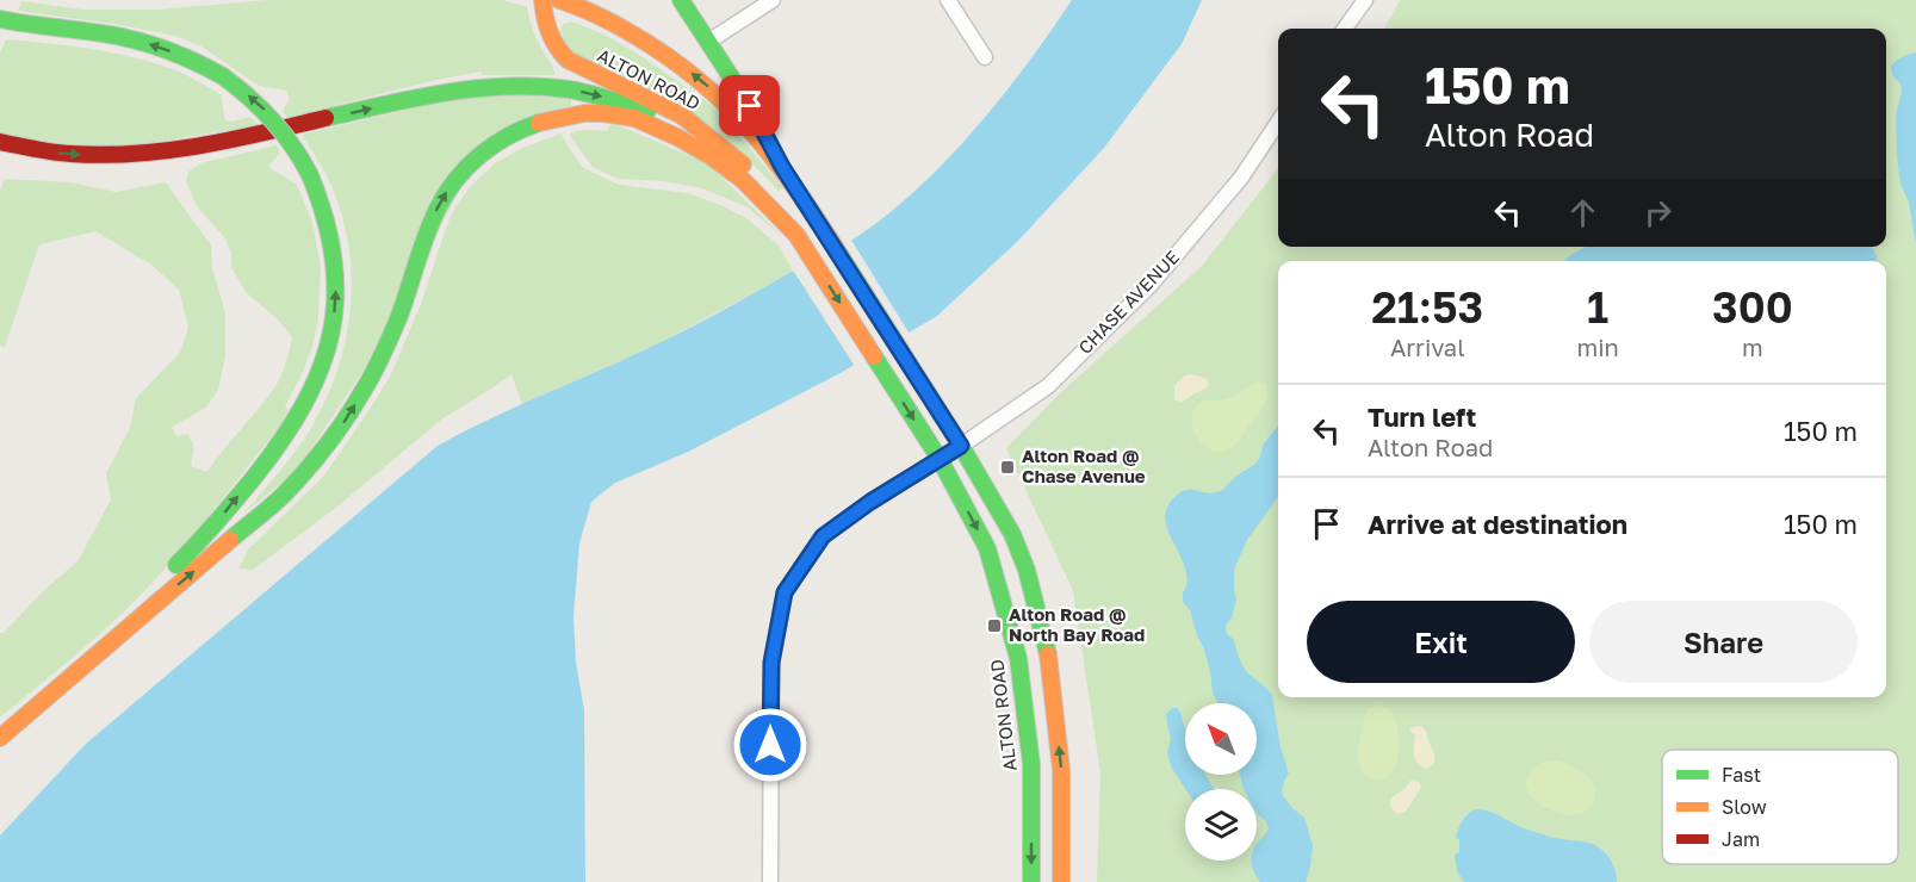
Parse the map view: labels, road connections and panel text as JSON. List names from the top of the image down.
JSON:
{
  "streets": {
    "main road": ["ALTON ROAD"],
    "street": ["CHASE AVENUE"]
  },
  "crossings": [
    ["ALTON ROAD", "CHASE AVENUE"]
  ],
  "places": {
    "transit": ["Alton Road @ Chase Avenue", "Alton Road @ North Bay Road"]
  },
  "legend": ["Fast", "Slow", "Jam"],
  "north": "top left",
  "page": {
    "turn": ["150 m", "Alton Road"],
    "eta": [
      "21:53",
      "Arrival",
      "1",
      "min",
      "300",
      "m"
    ],
    "list": [
      {
        "name": "Turn left",
        "note": "Alton Road",
        "value": "150 m"
      },
      {
        "name": "Arrive at destination",
        "value": "150 m"
      }
    ],
    "buttons": ["Exit", "Share"]
  }
}
